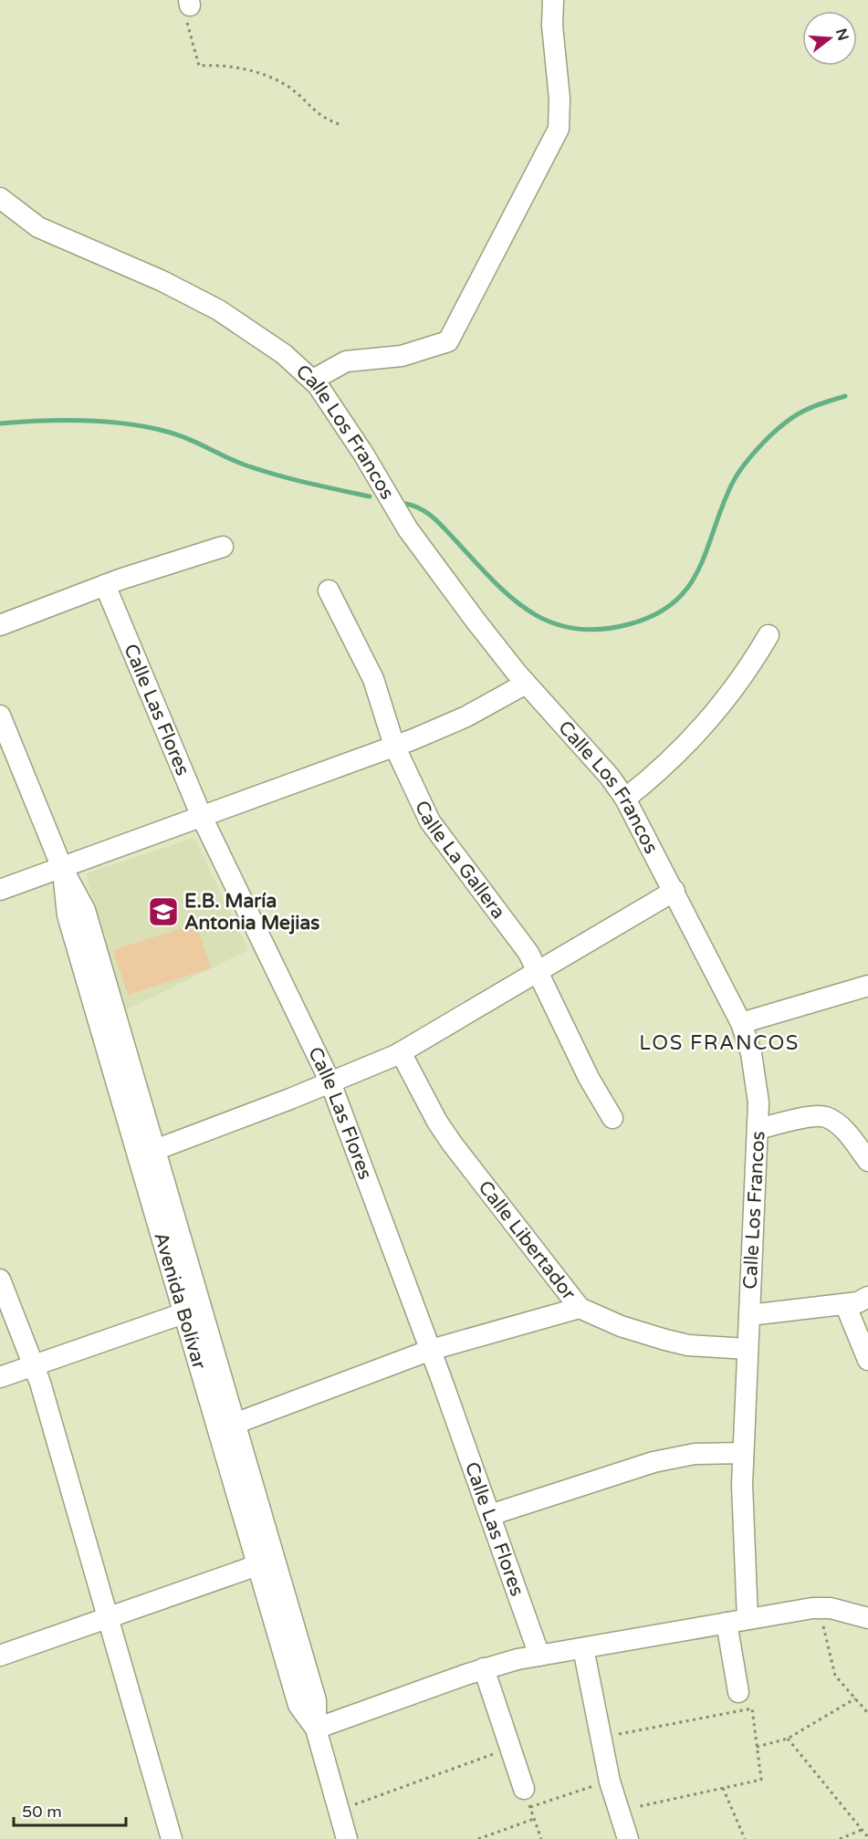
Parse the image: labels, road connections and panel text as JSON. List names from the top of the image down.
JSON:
{
  "streets": {
    "street": [
      "Calle Los Francos",
      "Calle Las Flores",
      "Calle La Gallera",
      "Calle Libertador",
      "Avenida Bolívar"
    ]
  },
  "crossings": [
    ["Calle Los Francos", "Calle Libertador"]
  ],
  "districts": ["LOS FRANCOS"],
  "places": {
    "school or university": ["E.B. María Antonia Mejias"]
  },
  "scale_bar": "50 m",
  "north": "right"
}
